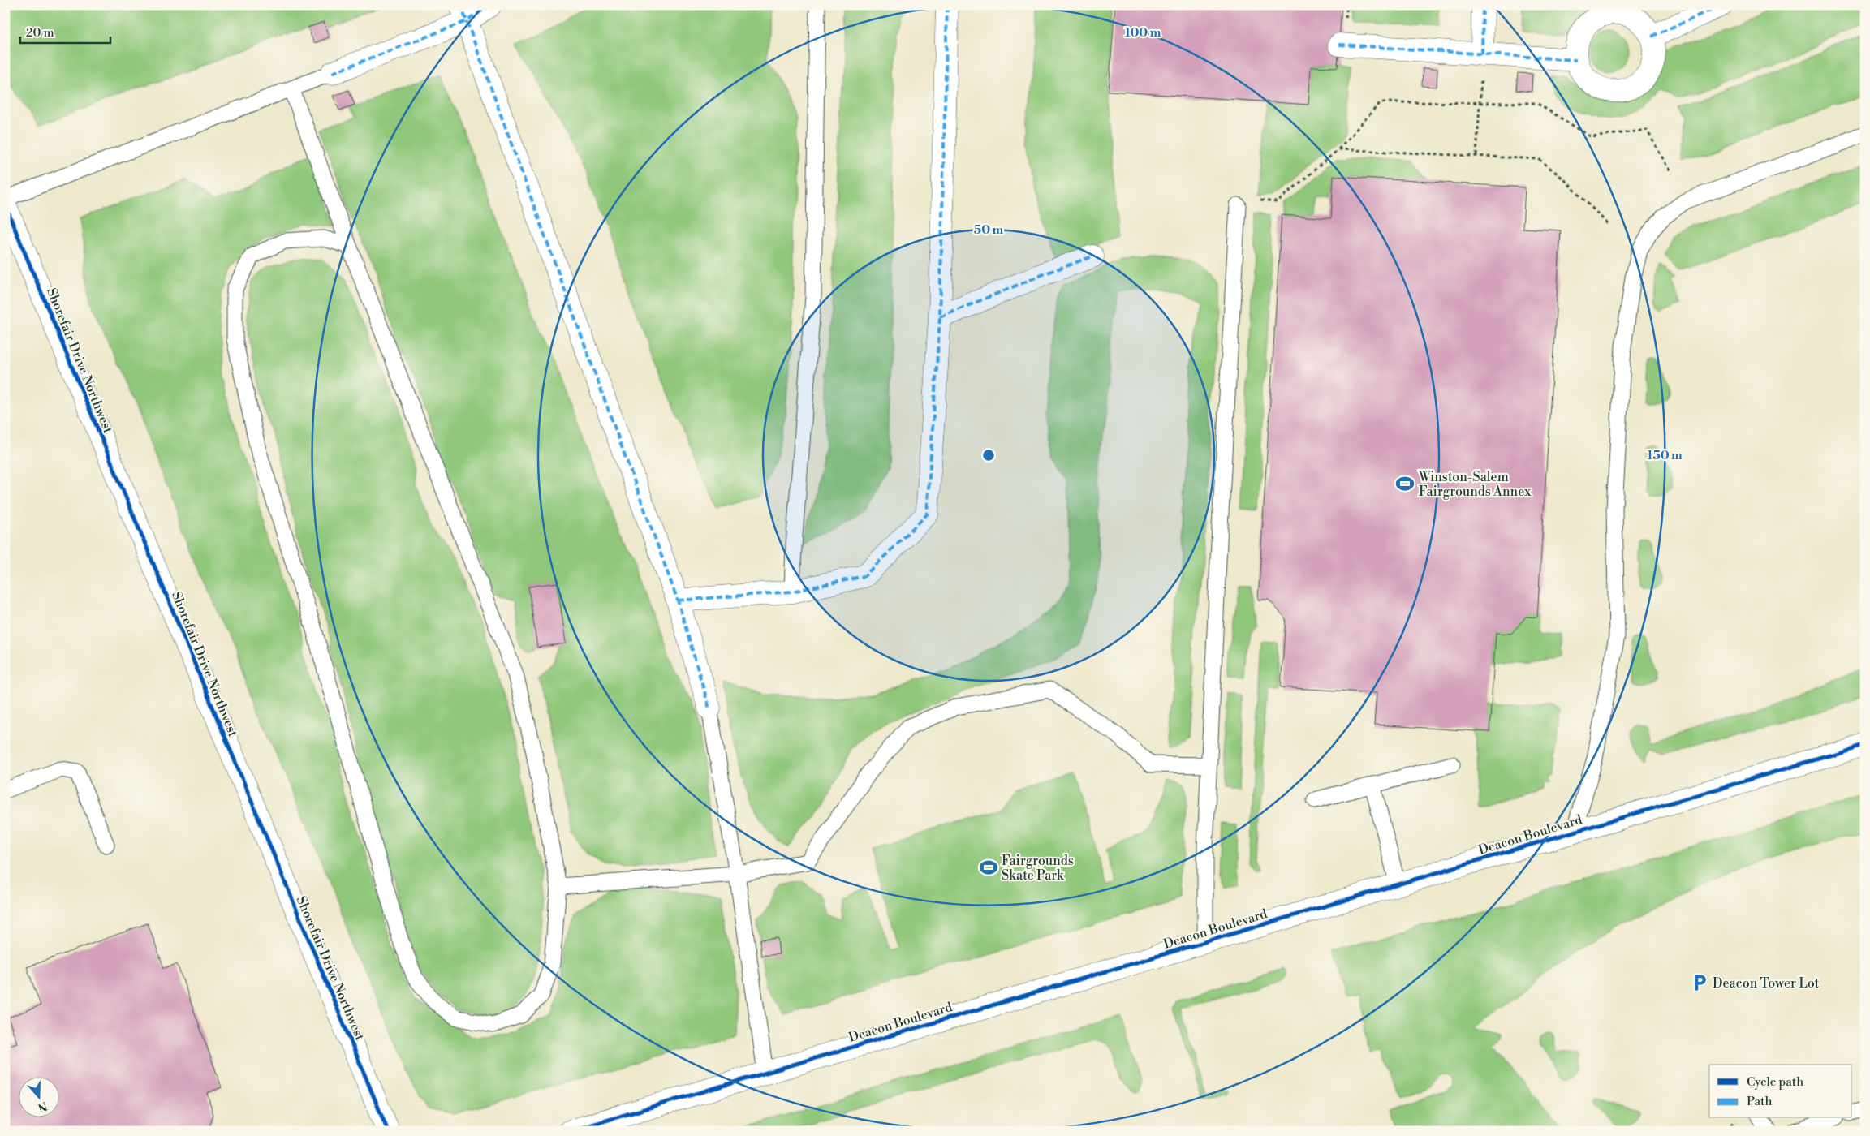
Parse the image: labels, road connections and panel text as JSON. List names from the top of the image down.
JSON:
{
  "streets": {
    "street": ["Shorefair Drive Northwest", "Deacon Boulevard"]
  },
  "places": {
    "sports": ["Winston-Salem Fairgrounds Annex", "Fairgrounds Skate Park"],
    "parking": ["Deacon Tower Lot"]
  },
  "legend": ["Cycle path", "Path"],
  "scale_bar": "20 m",
  "north": "bottom",
  "rings": ["100 m", "50 m", "150 m"]
}
